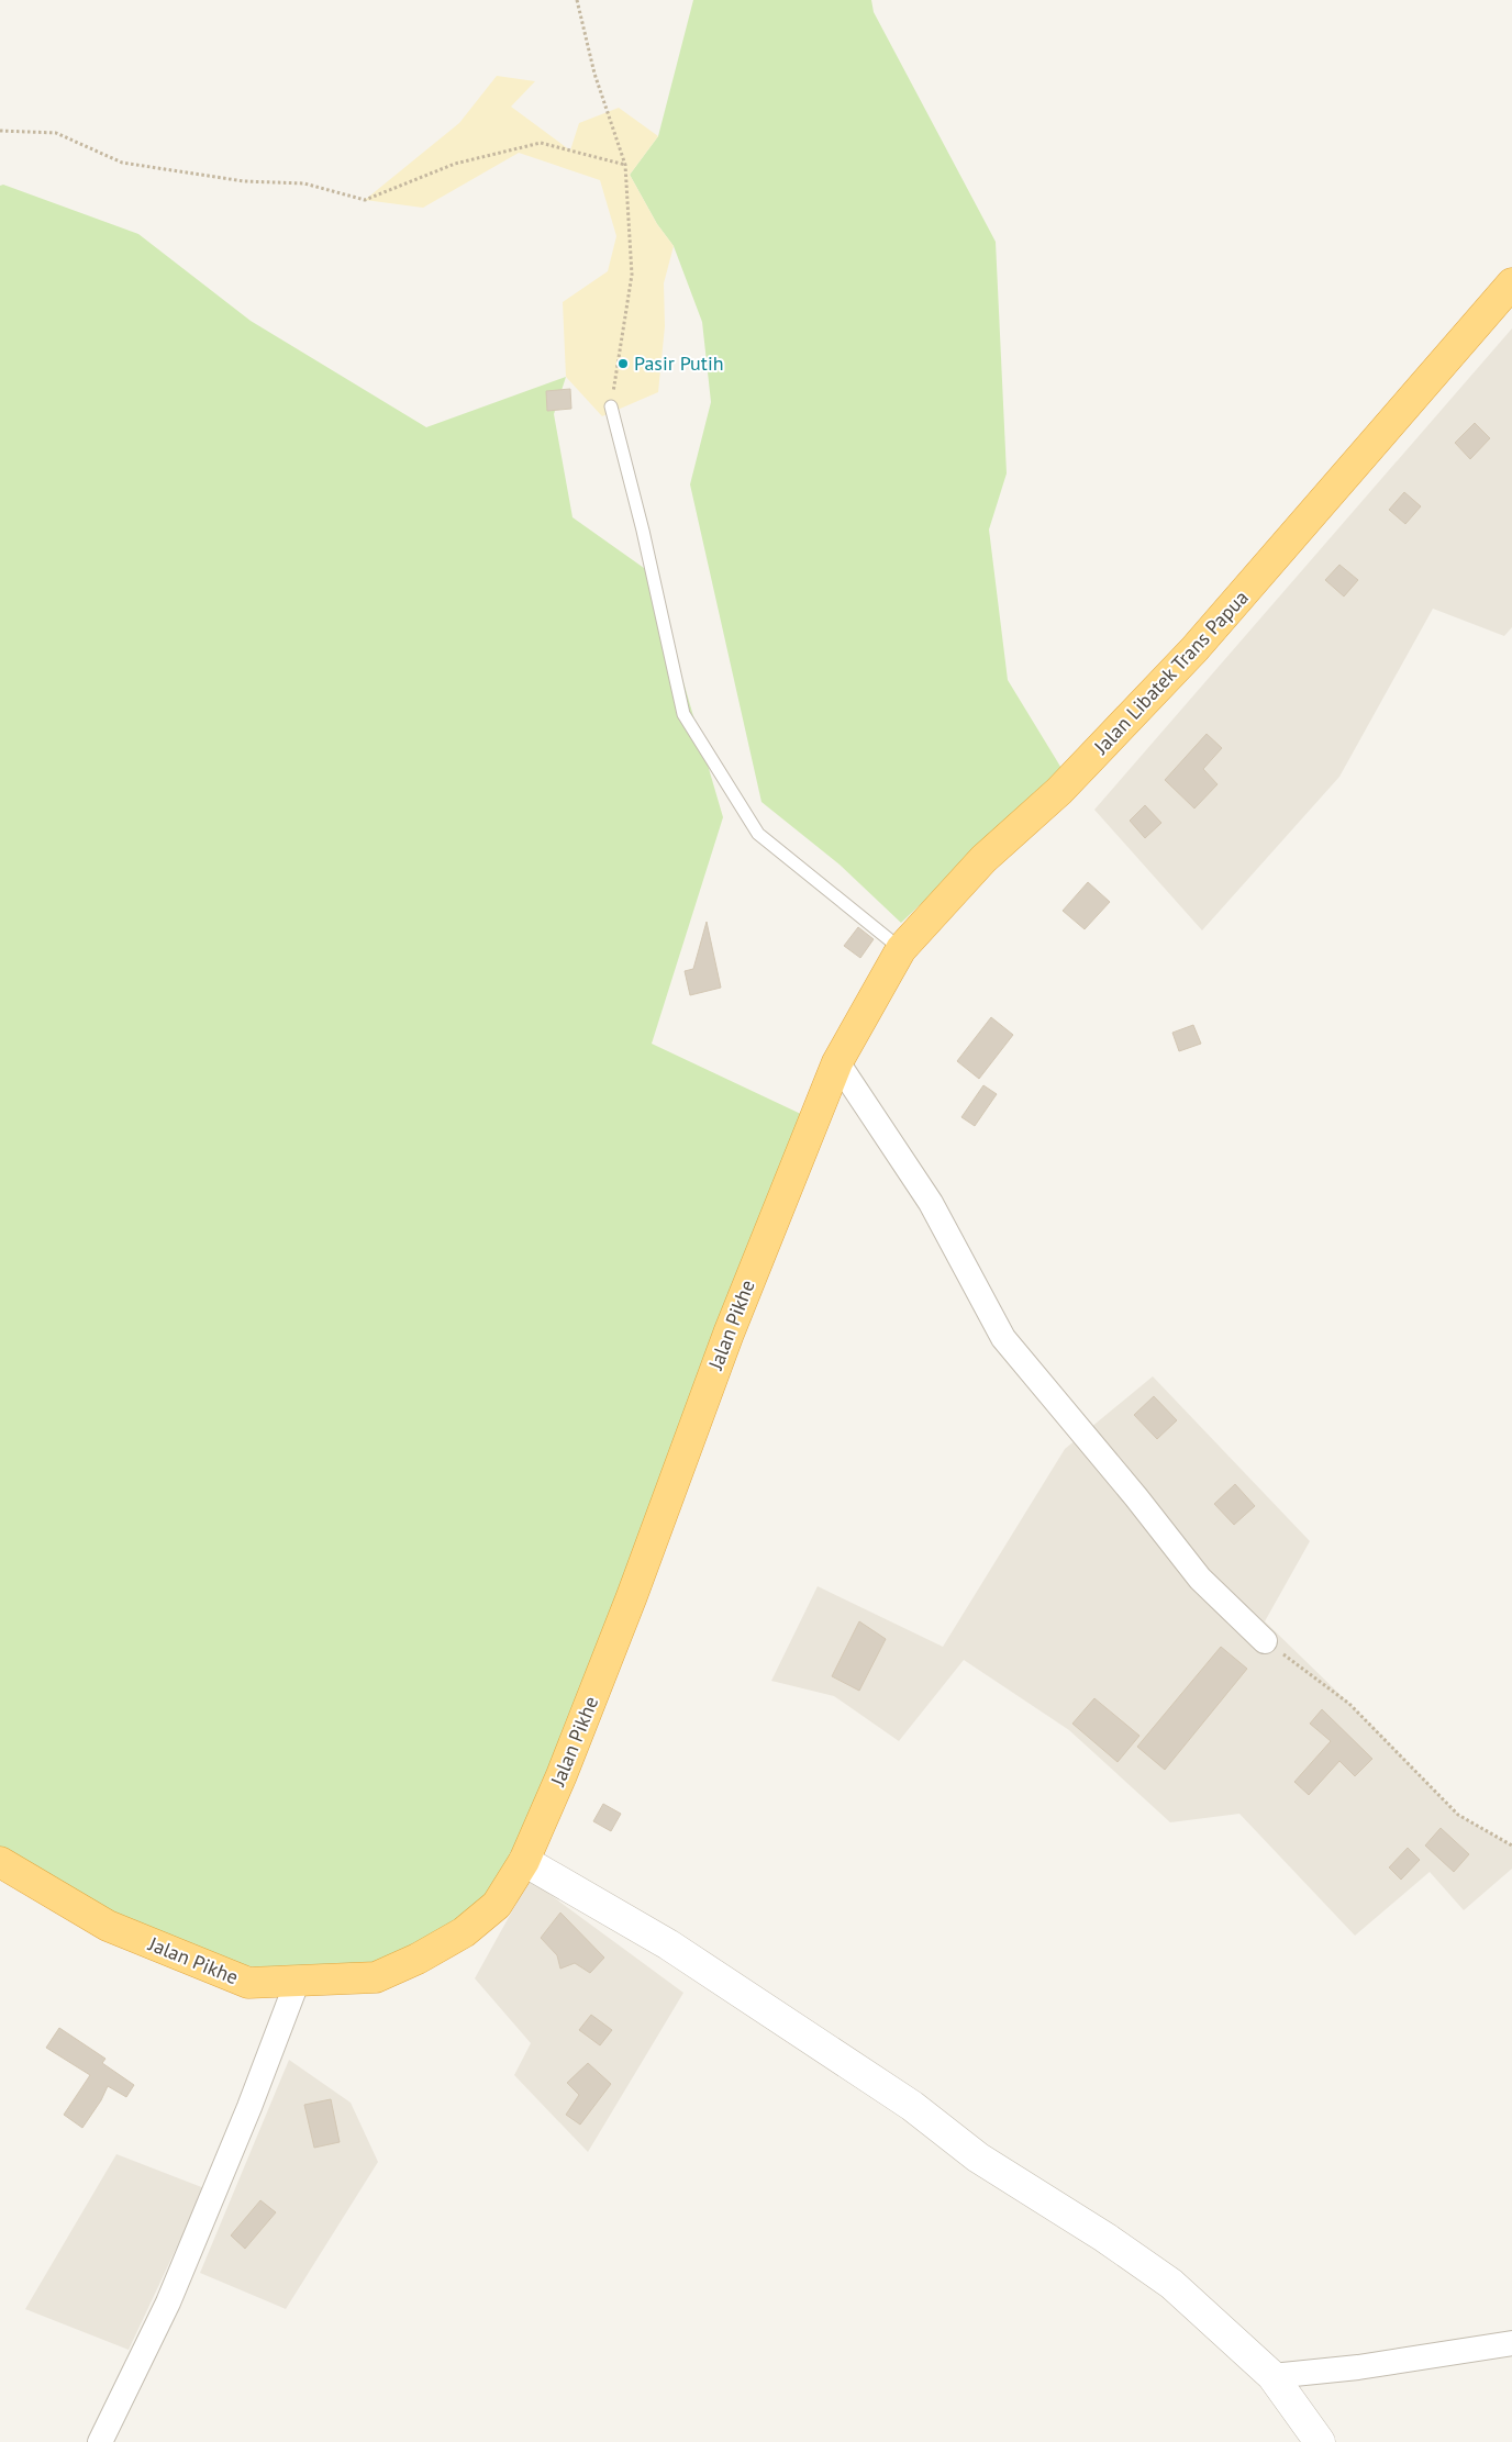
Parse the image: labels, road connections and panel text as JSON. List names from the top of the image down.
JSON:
{
  "streets": {
    "highway": ["Jalan Libatek Trans Papua", "Jalan Pikhe"]
  },
  "crossings": [
    ["Jalan Libatek Trans Papua", "Jalan Pikhe"]
  ],
  "places": ["Pasir Putih"]
}
